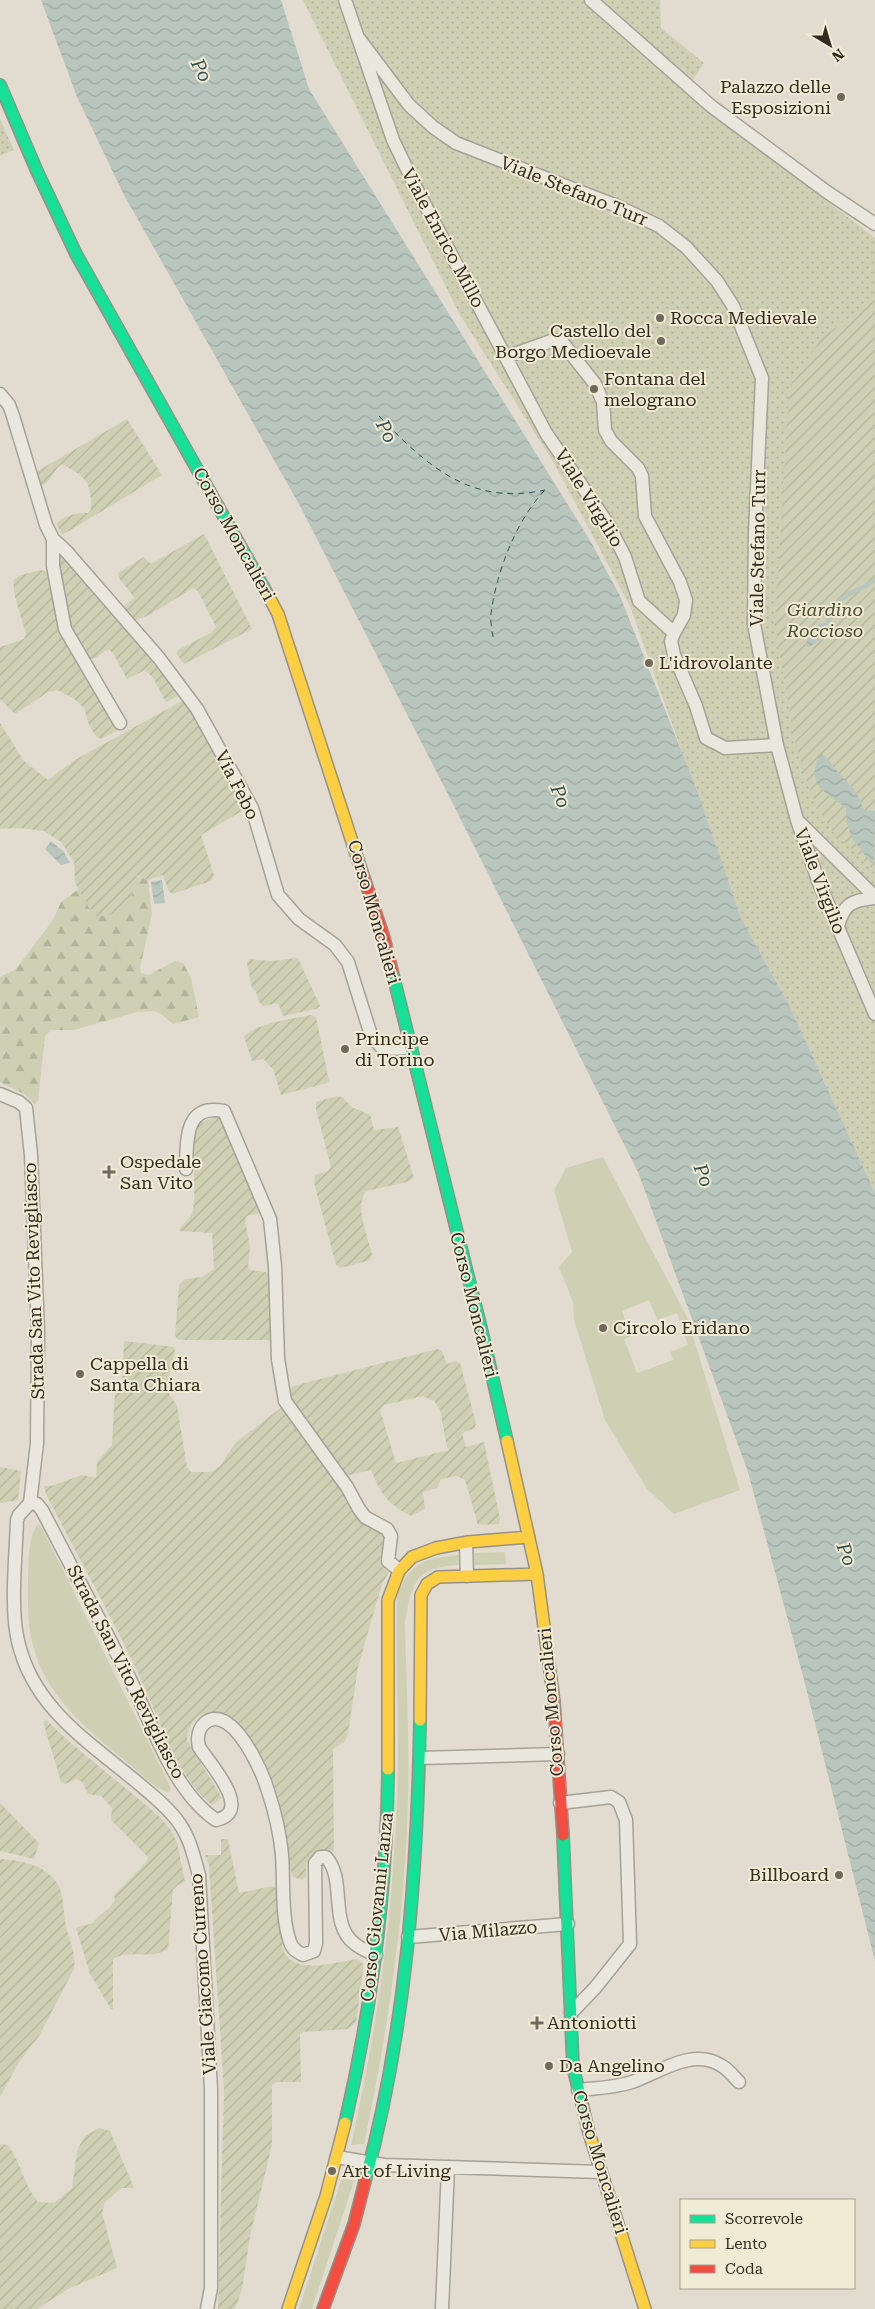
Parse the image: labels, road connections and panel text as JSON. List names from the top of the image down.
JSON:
{
  "streets": {
    "main road": ["Corso Moncalieri", "Corso Giovanni Lanza"],
    "street": [
      "Viale Stefano Turr",
      "Viale Enrico Millo",
      "Viale Virgilio",
      "Via Febo",
      "Strada San Vito Revigliasco",
      "Via Milazzo",
      "Viale Giacomo Curreno"
    ]
  },
  "crossings": [
    ["Viale Stefano Turr", "Viale Enrico Millo"],
    ["Viale Stefano Turr", "Viale Virgilio"],
    ["Viale Enrico Millo", "Viale Virgilio"],
    ["Corso Moncalieri", "Via Febo"],
    ["Corso Moncalieri", "Corso Giovanni Lanza"],
    ["Corso Moncalieri", "Via Milazzo"],
    ["Strada San Vito Revigliasco", "Corso Giovanni Lanza"],
    ["Strada San Vito Revigliasco", "Viale Giacomo Curreno"],
    ["Corso Giovanni Lanza", "Via Milazzo"]
  ],
  "water": ["Po"],
  "parks": ["Giardino Roccioso"],
  "places": {
    "other": [
      "Palazzo delle Esposizioni",
      "Rocca Medievale",
      "Castello del Borgo Medioevale",
      "Fontana del melograno",
      "L'idrovolante",
      "Principe di Torino",
      "Circolo Eridano",
      "Cappella di Santa Chiara",
      "Billboard",
      "Da Angelino",
      "Art of Living"
    ],
    "health": ["Ospedale San Vito", "Antoniotti"]
  },
  "legend": ["Scorrevole", "Lento", "Coda"],
  "north": "bottom right"
}
